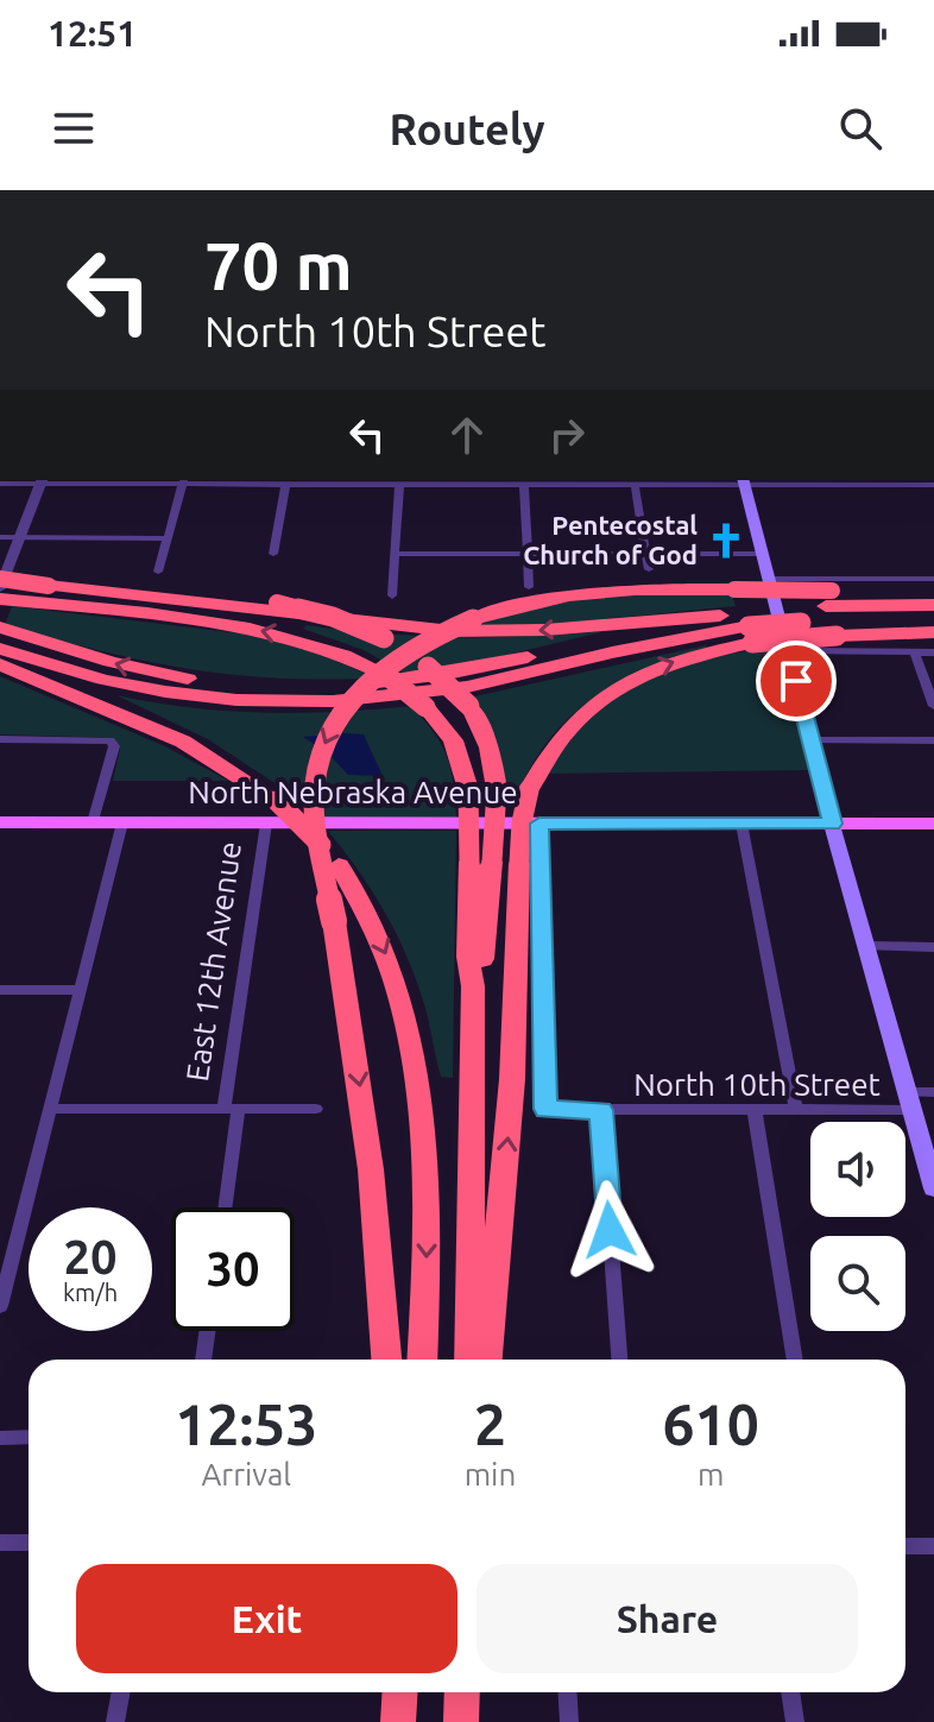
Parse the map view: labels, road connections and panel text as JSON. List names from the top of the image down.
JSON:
{
  "streets": {
    "main road": ["North Nebraska Avenue"],
    "street": ["East 12th Avenue", "North 10th Street"]
  },
  "crossings": [
    ["North Nebraska Avenue", "East 12th Avenue"],
    ["North Nebraska Avenue", "North 10th Street"]
  ],
  "places": {
    "church": ["Pentecostal Church of God"]
  },
  "page": {
    "status": "12:51",
    "header": "Routely",
    "turn": ["70 m", "North 10th Street"],
    "speed": "20 km/h",
    "limit": "30",
    "eta": [
      "12:53",
      "Arrival",
      "2",
      "min",
      "610",
      "m"
    ],
    "buttons": ["Exit", "Share"]
  }
}
